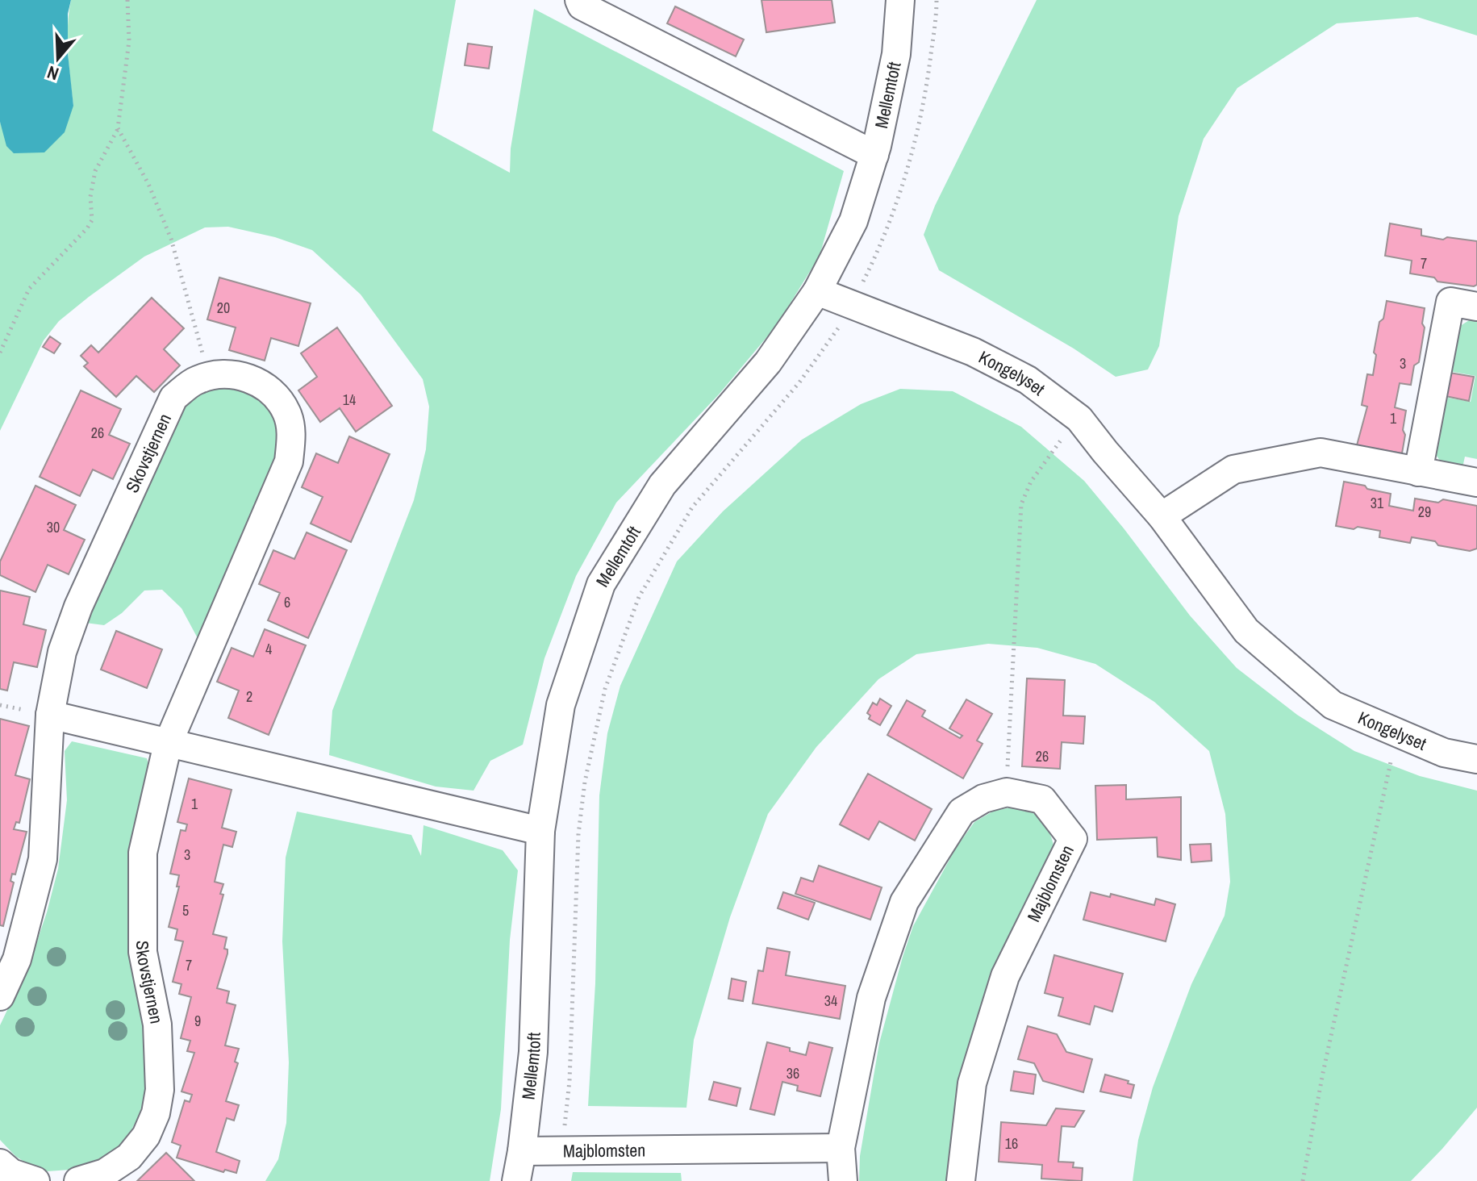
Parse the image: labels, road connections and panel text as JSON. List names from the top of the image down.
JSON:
{
  "streets": {
    "street": [
      "Mellemtoft",
      "Kongelyset",
      "Skovstjernen",
      "Majblomsten"
    ]
  },
  "crossings": [
    ["Mellemtoft", "Kongelyset"],
    ["Mellemtoft", "Majblomsten"]
  ],
  "house_numbers": [
    "7",
    "20",
    "3",
    "14",
    "1",
    "26",
    "31",
    "29",
    "30",
    "6",
    "4",
    "2",
    "26",
    "1",
    "3",
    "5",
    "7",
    "34",
    "9",
    "36",
    "16"
  ],
  "north": "bottom"
}
